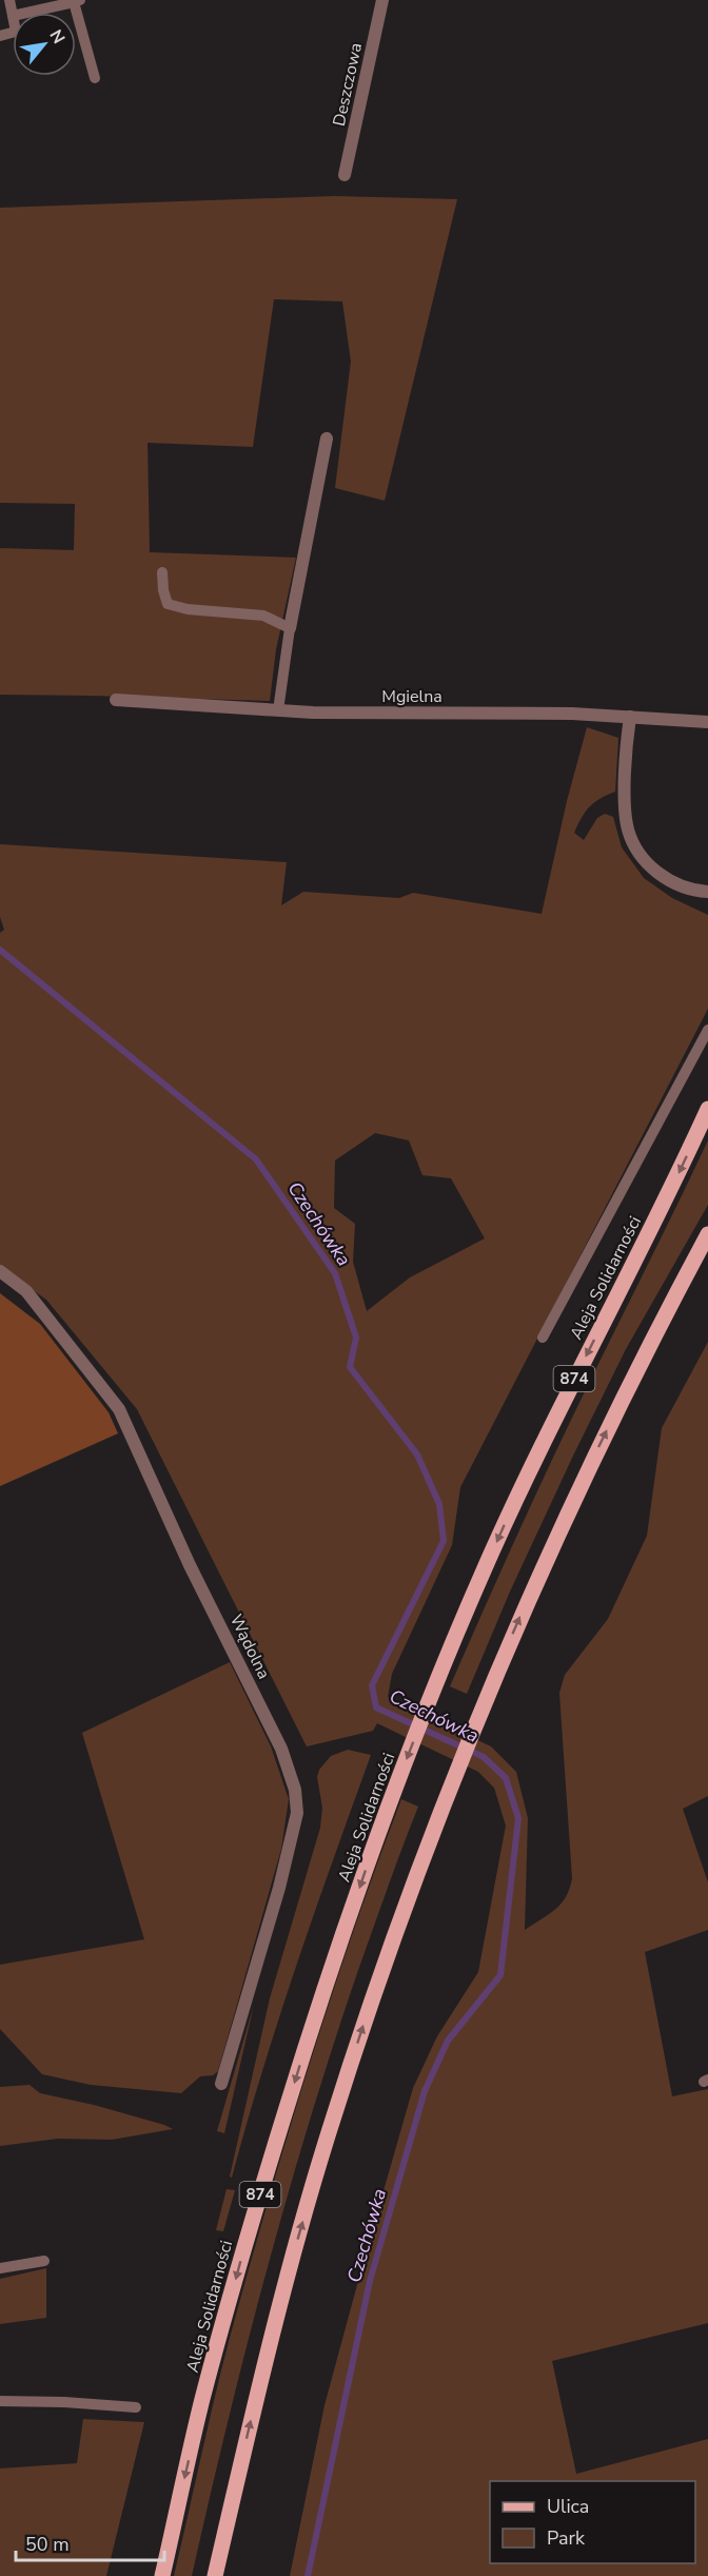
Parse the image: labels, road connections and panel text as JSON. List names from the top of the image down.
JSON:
{
  "streets": {
    "main road": ["Aleja Solidarności", "874"],
    "street": ["Deszczowa", "Mgielna", "Wądolna"]
  },
  "water": ["Czechówka"],
  "legend": ["Ulica", "Park"],
  "scale_bar": "50 m",
  "north": "top right"
}
